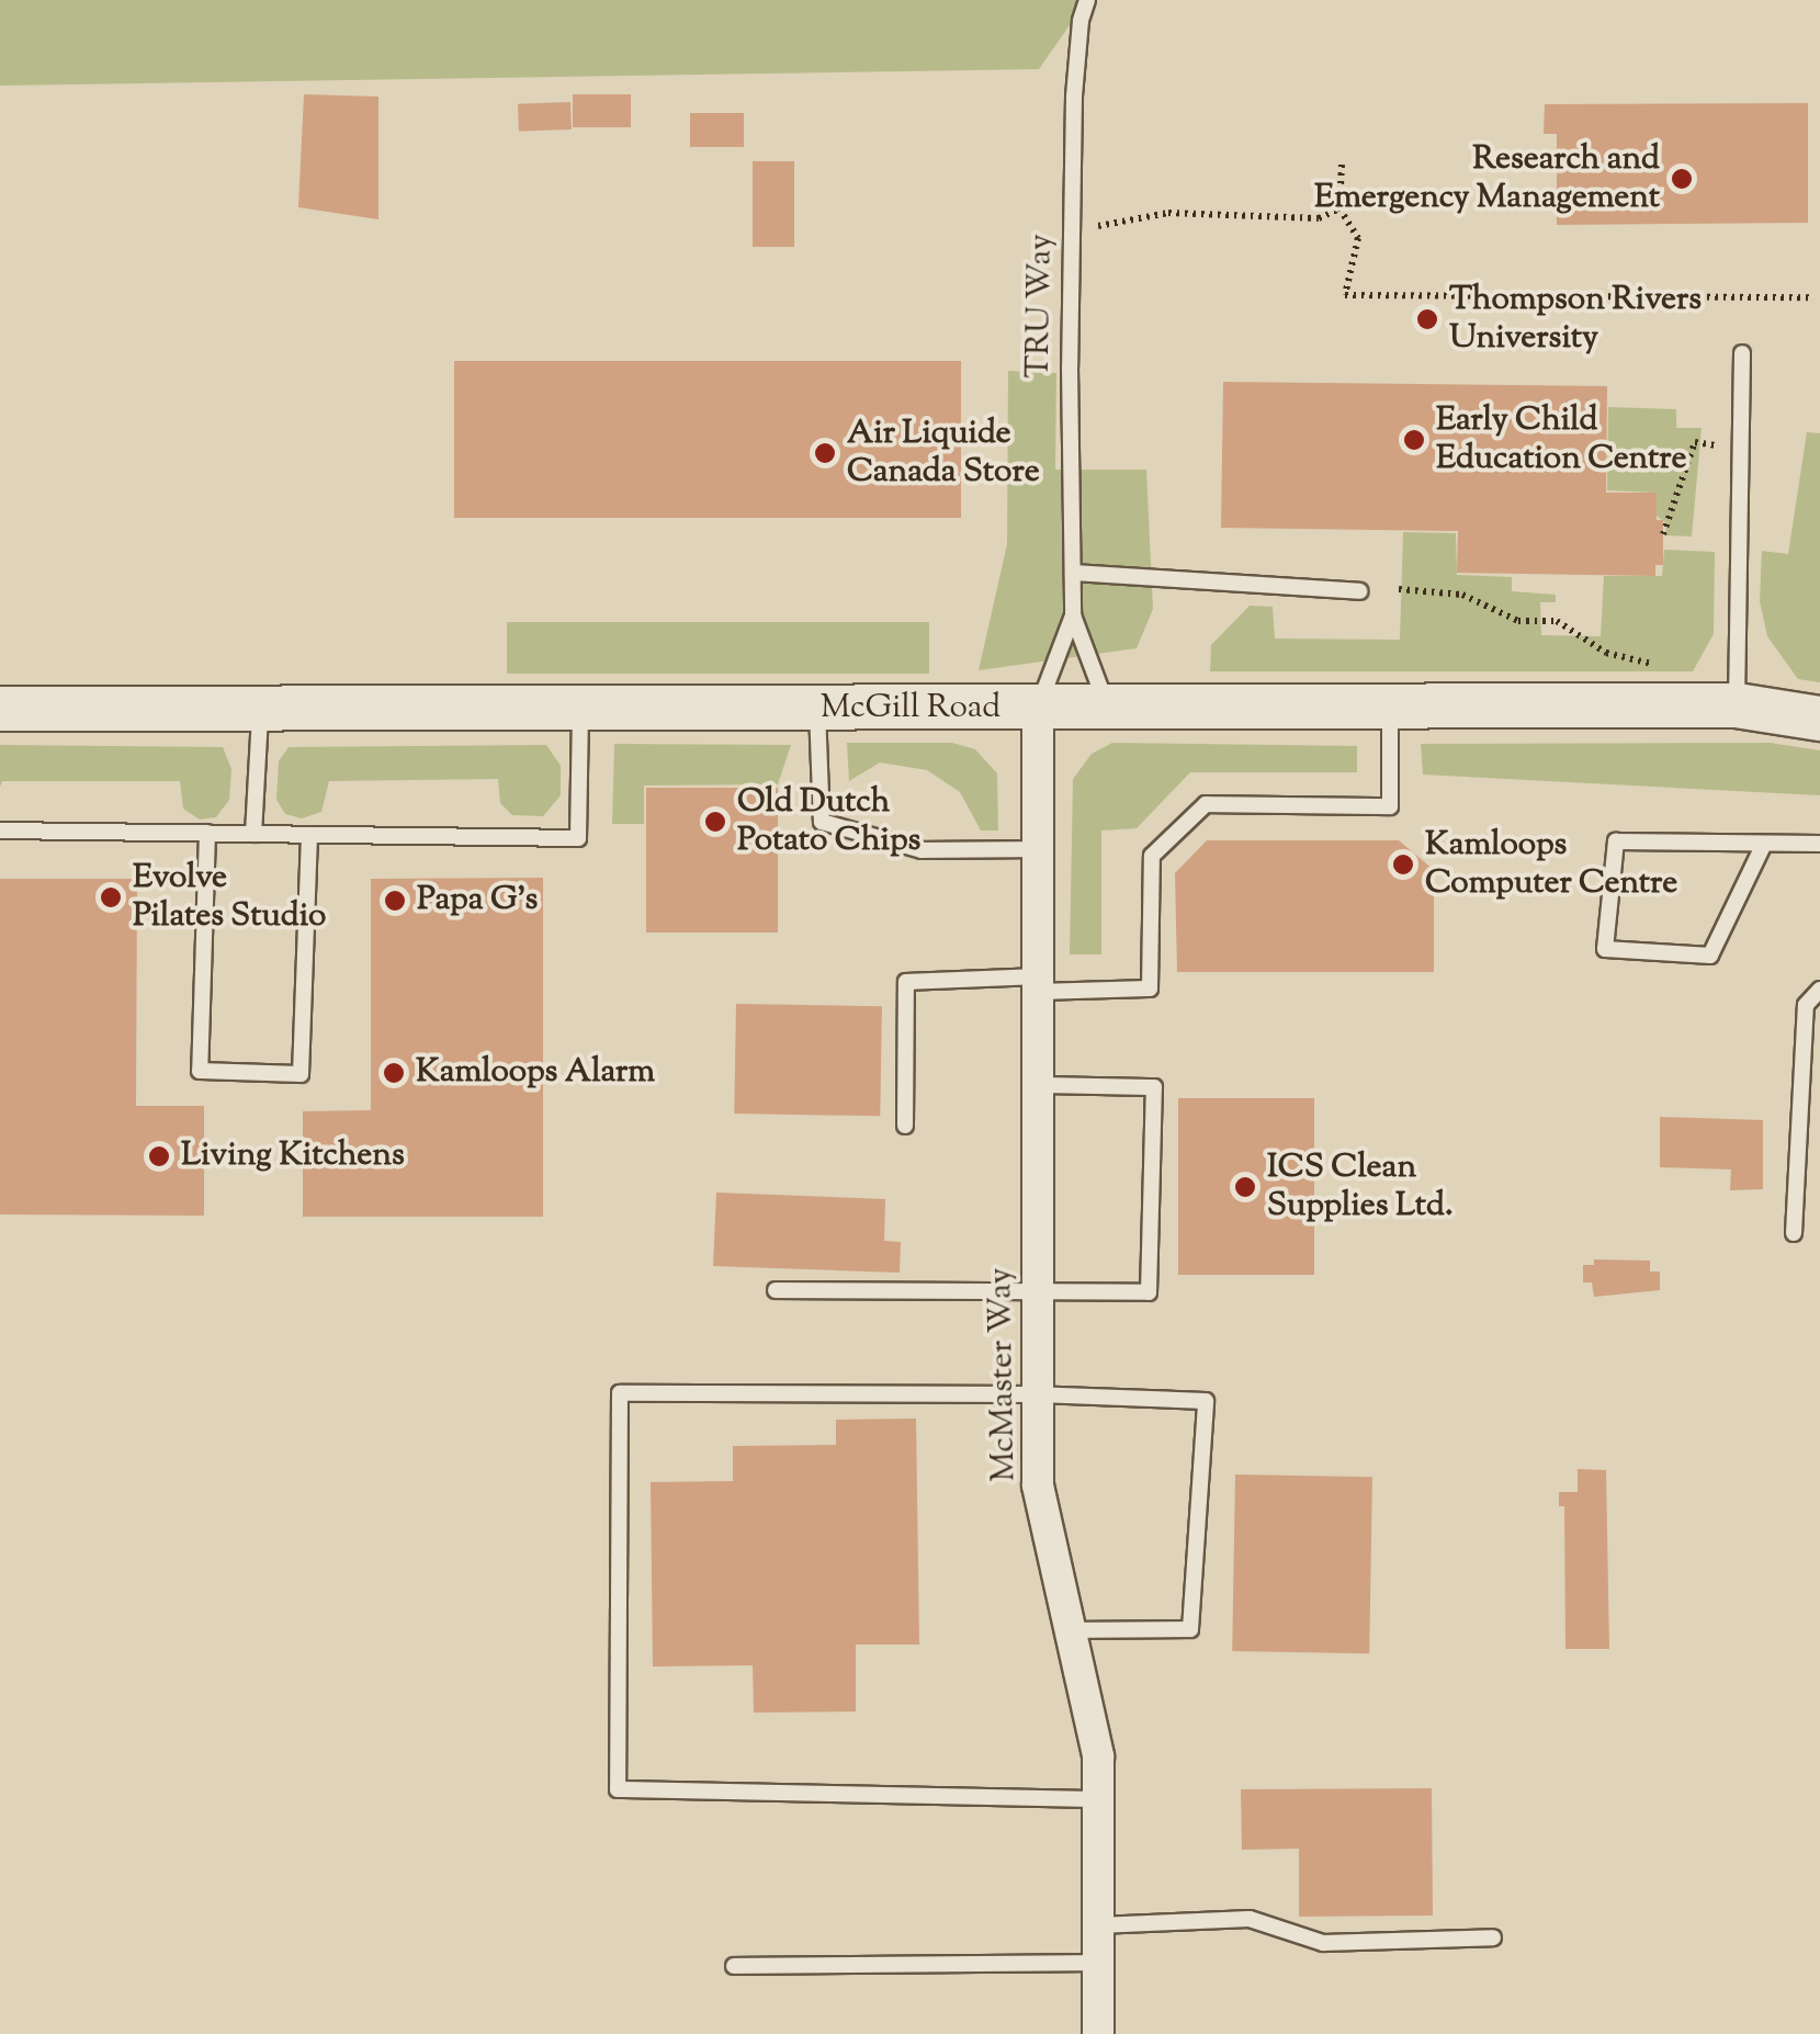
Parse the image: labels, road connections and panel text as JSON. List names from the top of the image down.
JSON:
{
  "streets": {
    "street": ["McGill Road", "McMaster Way"],
    "lane": ["TRU Way"]
  },
  "crossings": [
    ["McGill Road", "McMaster Way"]
  ],
  "places": [
    "Research and Emergency Management",
    "Thompson Rivers University",
    "Early Child Education Centre",
    "Air Liquide Canada Store",
    "Old Dutch Potato Chips",
    "Kamloops Computer Centre",
    "Evolve Pilates Studio",
    "Papa G's",
    "Kamloops Alarm",
    "Living Kitchens",
    "ICS Clean Supplies Ltd."
  ]
}
